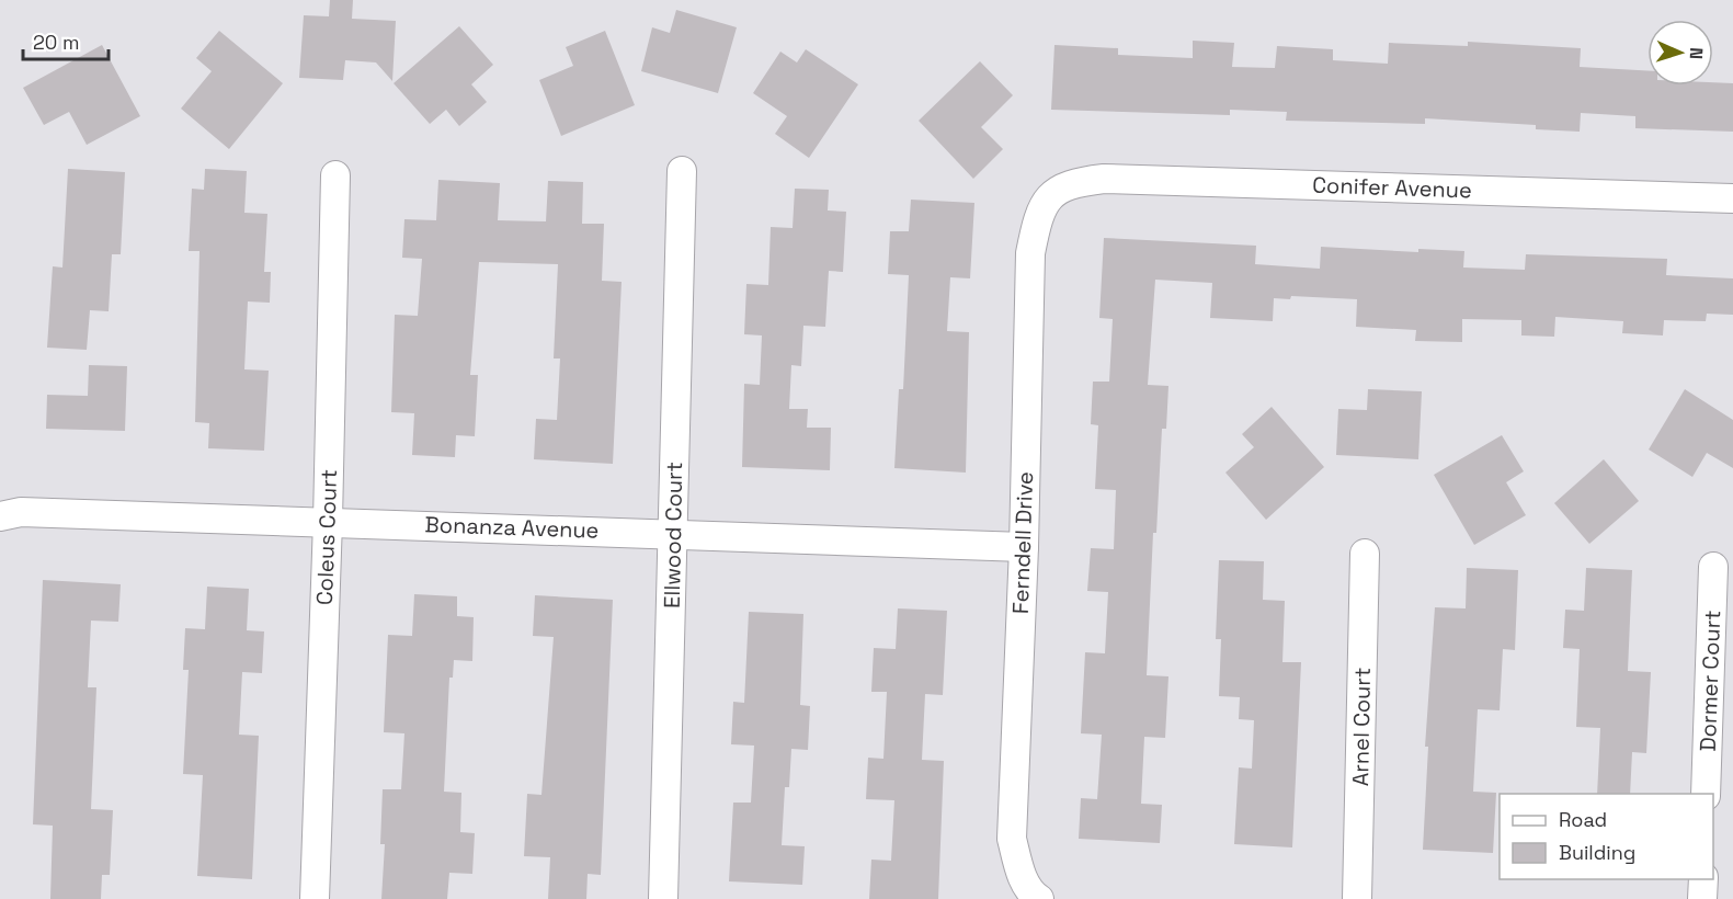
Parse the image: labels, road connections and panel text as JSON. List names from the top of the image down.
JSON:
{
  "streets": {
    "street": [
      "Conifer Avenue",
      "Bonanza Avenue",
      "Ellwood Court",
      "Coleus Court",
      "Ferndell Drive",
      "Dormer Court",
      "Arnel Court"
    ]
  },
  "crossings": [
    ["Conifer Avenue", "Ferndell Drive"],
    ["Bonanza Avenue", "Ellwood Court"],
    ["Bonanza Avenue", "Coleus Court"],
    ["Bonanza Avenue", "Ferndell Drive"]
  ],
  "legend": ["Road", "Building"],
  "scale_bar": "20 m",
  "north": "right"
}
